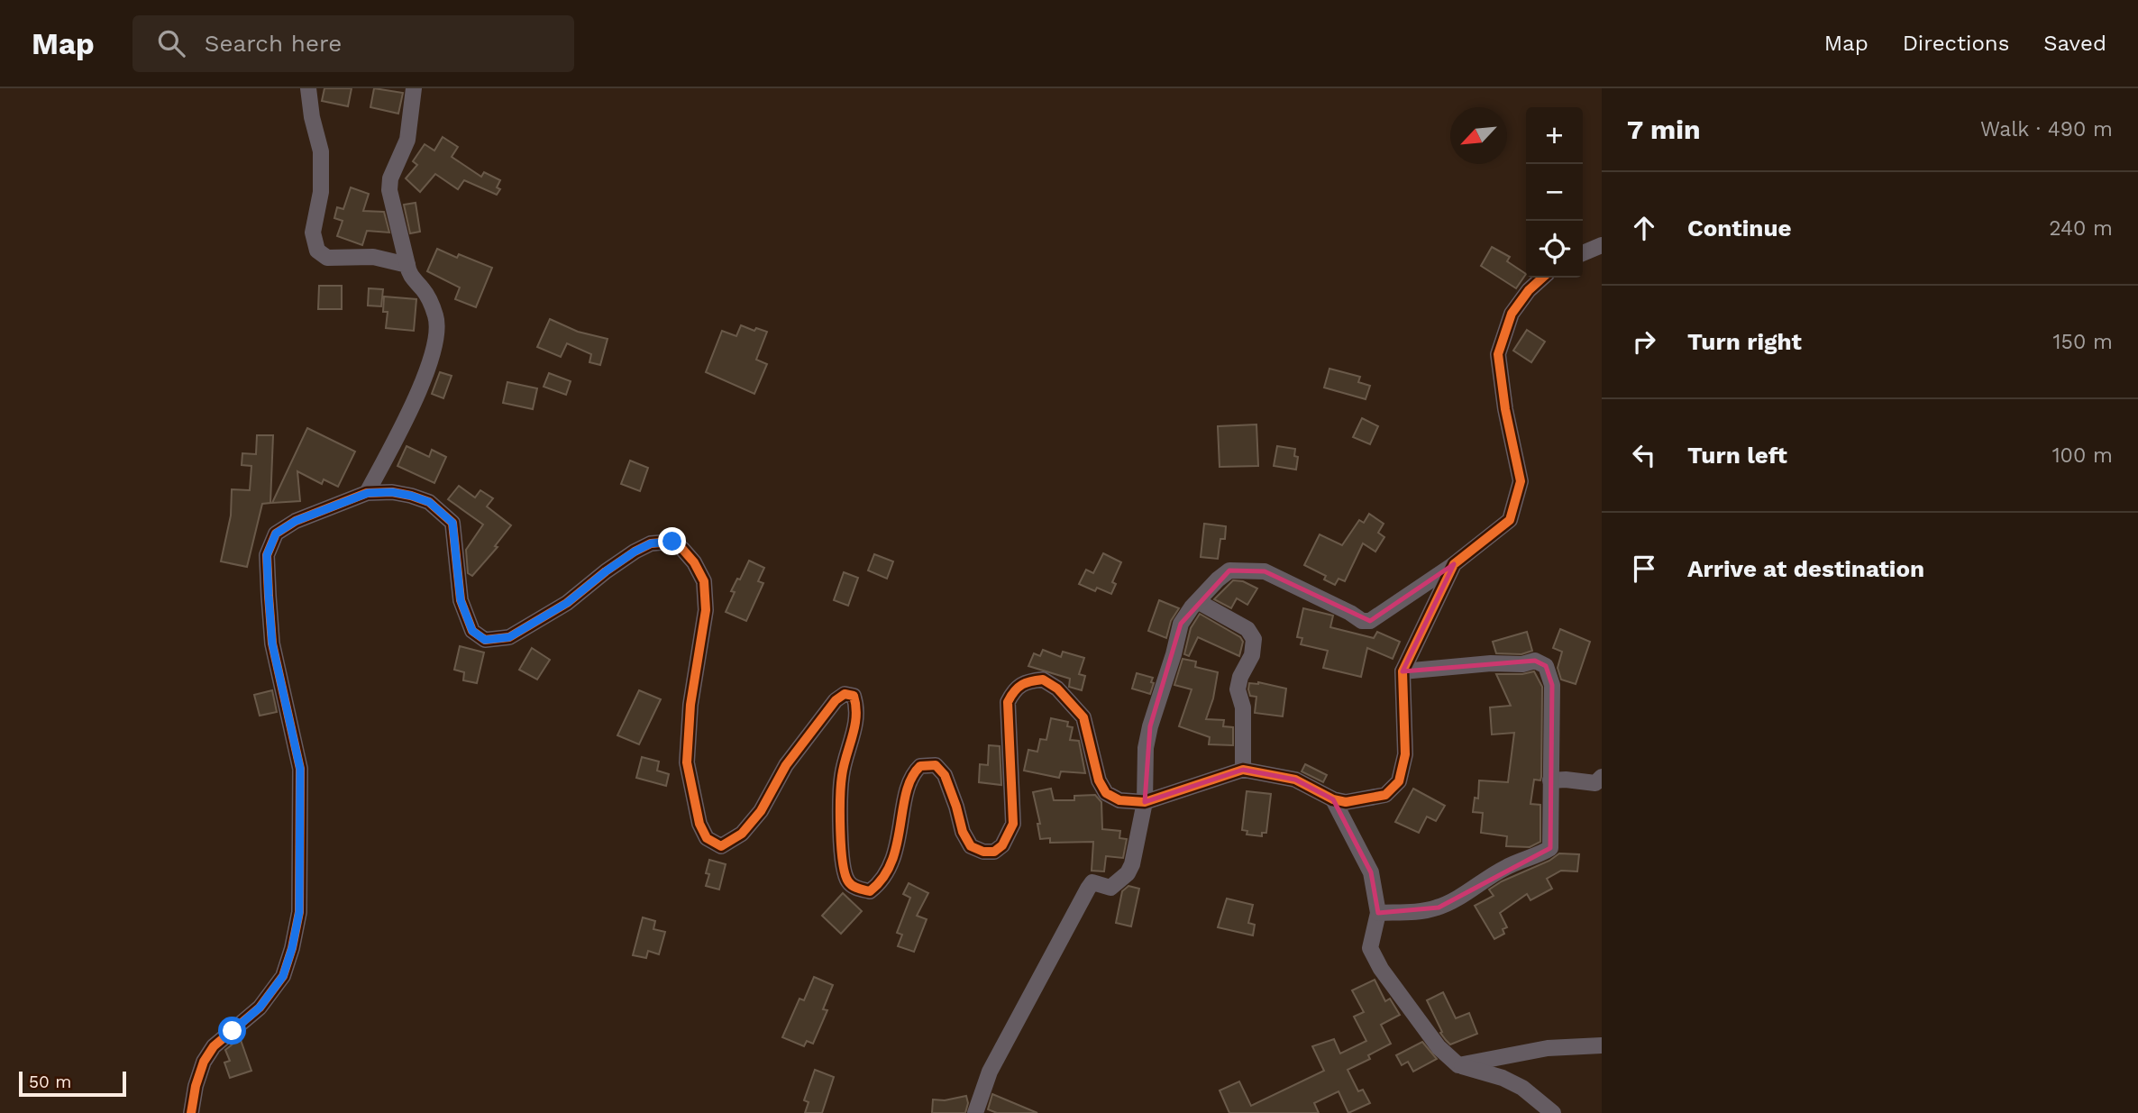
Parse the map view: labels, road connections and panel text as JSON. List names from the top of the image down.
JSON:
{
  "scale_bar": "50 m",
  "north": "bottom left",
  "page": {
    "header": "Map",
    "search": "Search here",
    "nav": ["Map", "Directions", "Saved"],
    "heading": ["7 min", "Walk · 490 m"],
    "map_buttons": ["+", "−"],
    "list": [
      ["Continue", "240 m"],
      ["Turn right", "150 m"],
      ["Turn left", "100 m"],
      "Arrive at destination"
    ],
    "scale": "50 m"
  }
}
